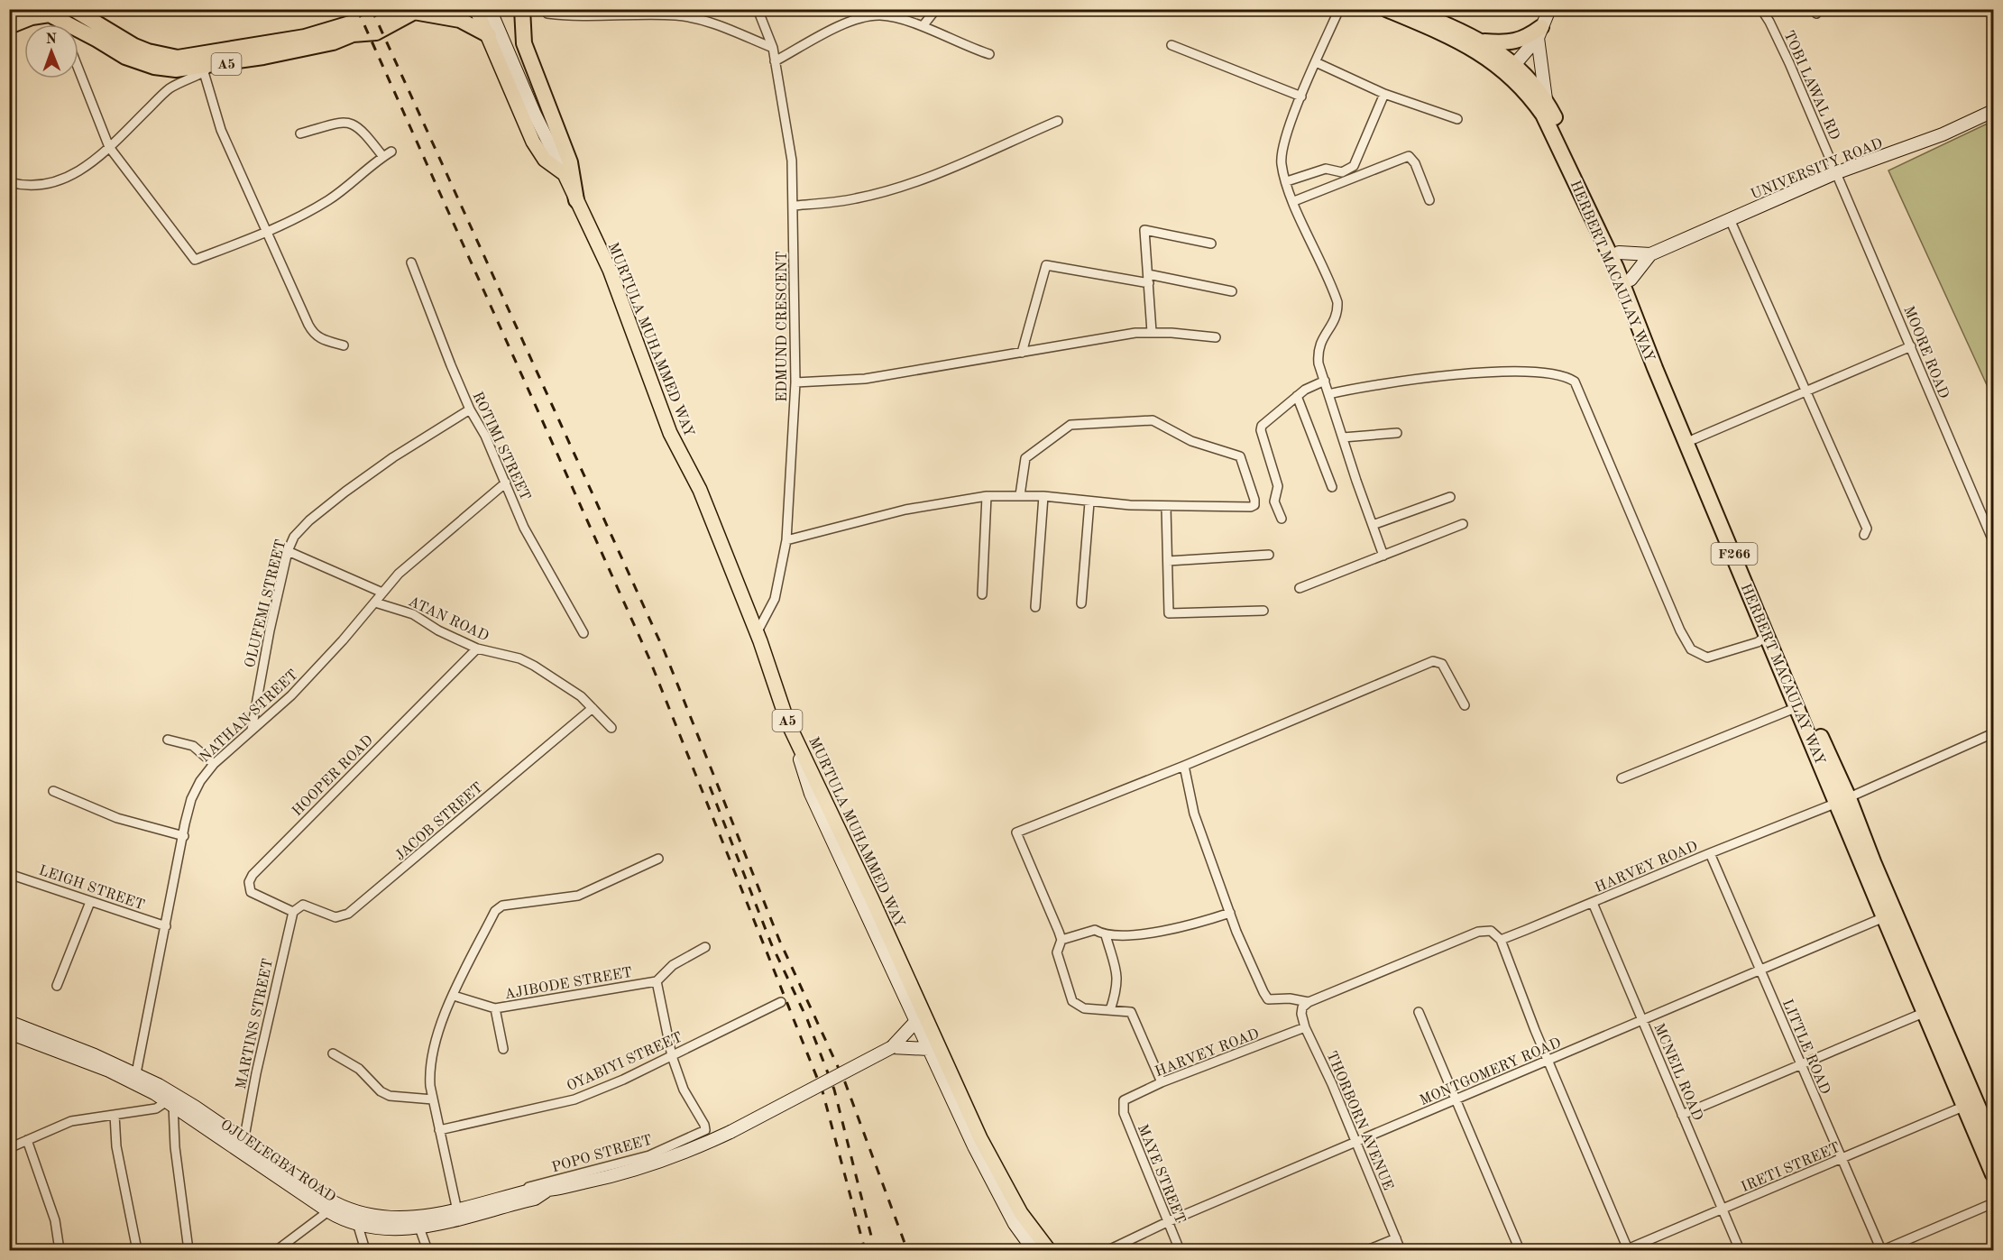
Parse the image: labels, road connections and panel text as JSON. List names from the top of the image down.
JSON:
{
  "streets": {
    "highway": ["A5", "HERBERT MACAULAY WAY", "F266"],
    "main road": ["UNIVERSITY ROAD", "MURTULA MUHAMMED WAY", "OJUELEGBA ROAD"],
    "street": [
      "TOBI LAWAL RD",
      "EDMUND CRESCENT",
      "MOORE ROAD",
      "ROTIMI STREET",
      "OLUFEMI STREET",
      "ATAN ROAD",
      "NATHAN STREET",
      "HOOPER ROAD",
      "JACOB STREET",
      "HARVEY ROAD",
      "LEIGH STREET",
      "AJIBODE STREET",
      "MARTINS STREET",
      "LITTLE ROAD",
      "OYABIYI STREET",
      "MONTGOMERY ROAD",
      "MCNEIL ROAD",
      "THORBORN AVENUE",
      "POPO STREET",
      "IRETI STREET",
      "MAYE STREET"
    ]
  },
  "crossings": [
    ["A5", "MURTULA MUHAMMED WAY"],
    ["TOBI LAWAL RD", "UNIVERSITY ROAD"],
    ["TOBI LAWAL RD", "MOORE ROAD"],
    ["UNIVERSITY ROAD", "MOORE ROAD"],
    ["HERBERT MACAULAY WAY", "HARVEY ROAD"],
    ["HERBERT MACAULAY WAY", "MONTGOMERY ROAD"],
    ["HERBERT MACAULAY WAY", "IRETI STREET"],
    ["EDMUND CRESCENT", "MURTULA MUHAMMED WAY"],
    ["ROTIMI STREET", "OLUFEMI STREET"],
    ["ROTIMI STREET", "NATHAN STREET"],
    ["OLUFEMI STREET", "NATHAN STREET"],
    ["ATAN ROAD", "NATHAN STREET"],
    ["ATAN ROAD", "HOOPER ROAD"],
    ["ATAN ROAD", "JACOB STREET"],
    ["NATHAN STREET", "LEIGH STREET"],
    ["NATHAN STREET", "OJUELEGBA ROAD"],
    ["HOOPER ROAD", "JACOB STREET"],
    ["HOOPER ROAD", "MARTINS STREET"],
    ["JACOB STREET", "MARTINS STREET"],
    ["HARVEY ROAD", "LITTLE ROAD"],
    ["HARVEY ROAD", "MCNEIL ROAD"],
    ["HARVEY ROAD", "THORBORN AVENUE"],
    ["HARVEY ROAD", "MAYE STREET"],
    ["AJIBODE STREET", "POPO STREET"],
    ["MARTINS STREET", "OJUELEGBA ROAD"],
    ["LITTLE ROAD", "MONTGOMERY ROAD"],
    ["LITTLE ROAD", "IRETI STREET"],
    ["OYABIYI STREET", "POPO STREET"],
    ["MONTGOMERY ROAD", "MCNEIL ROAD"],
    ["MONTGOMERY ROAD", "THORBORN AVENUE"],
    ["MONTGOMERY ROAD", "MAYE STREET"],
    ["MCNEIL ROAD", "IRETI STREET"],
    ["POPO STREET", "OJUELEGBA ROAD"]
  ],
  "north": "top"
}
